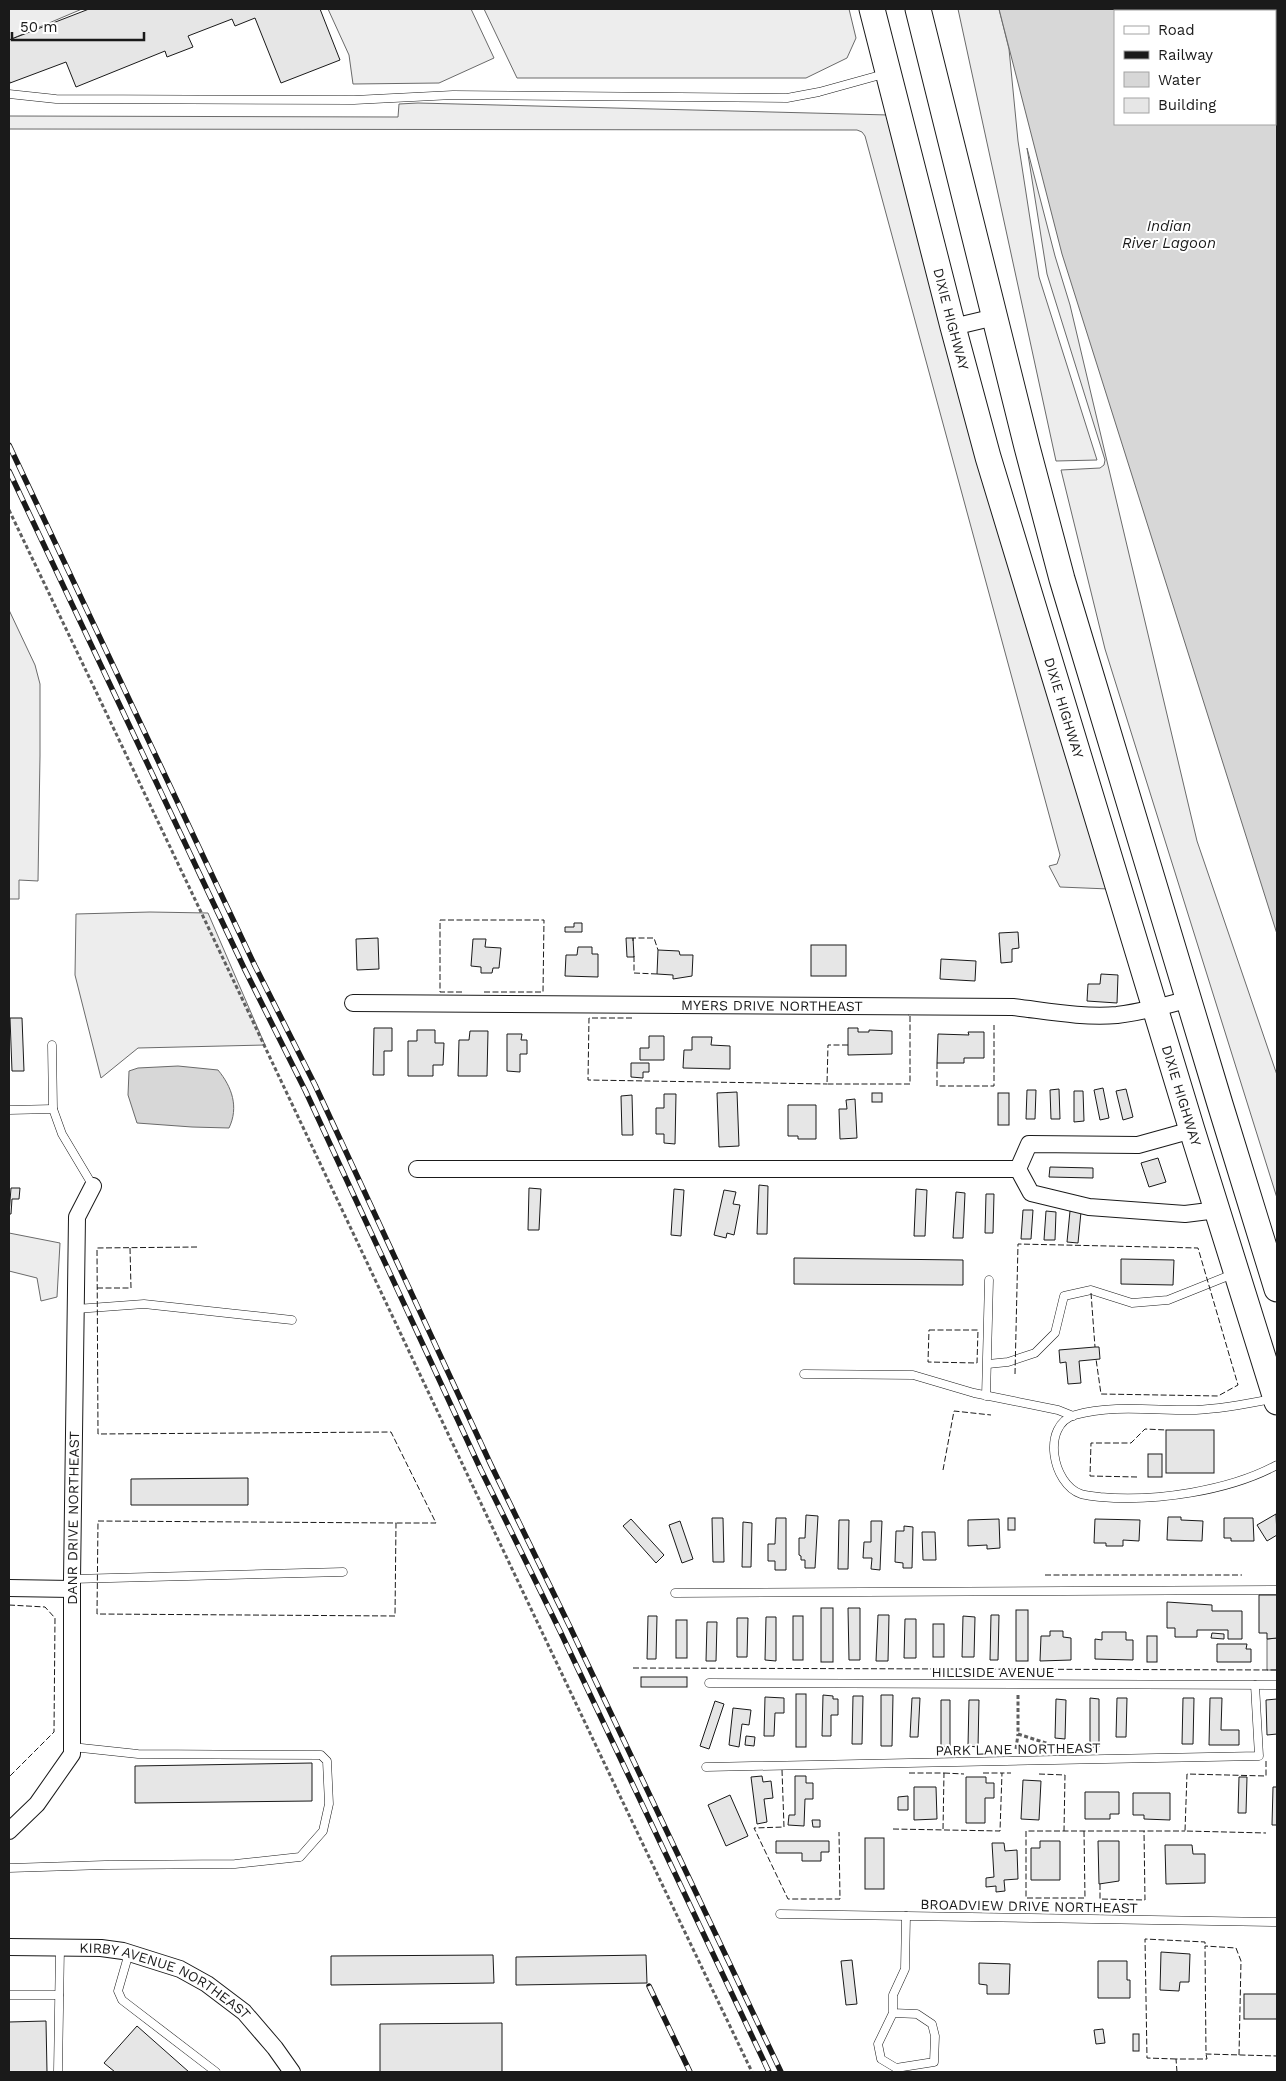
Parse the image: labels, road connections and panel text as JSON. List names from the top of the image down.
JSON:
{
  "streets": {
    "main road": ["DIXIE HIGHWAY"],
    "street": ["MYERS DRIVE NORTHEAST", "DANR DRIVE NORTHEAST", "KIRBY AVENUE NORTHEAST"],
    "lane": ["HILLSIDE AVENUE", "PARK LANE NORTHEAST", "BROADVIEW DRIVE NORTHEAST"]
  },
  "crossings": [
    ["DIXIE HIGHWAY", "MYERS DRIVE NORTHEAST"],
    ["HILLSIDE AVENUE", "PARK LANE NORTHEAST"]
  ],
  "water": ["Indian River Lagoon"],
  "legend": [
    "Road",
    "Railway",
    "Water",
    "Building"
  ],
  "scale_bar": "50 m"
}
